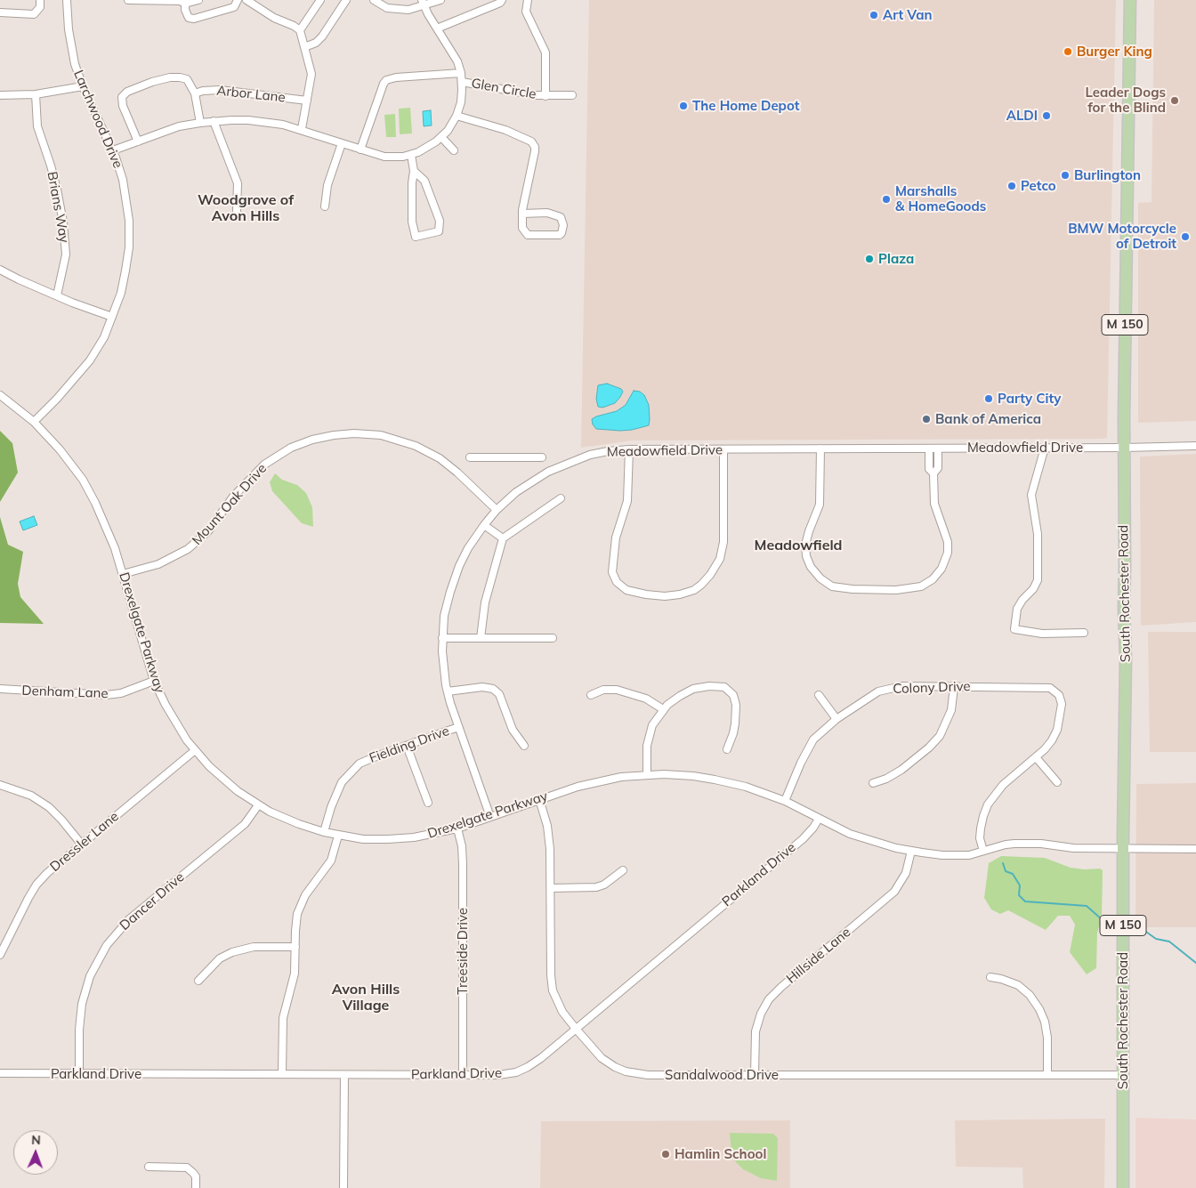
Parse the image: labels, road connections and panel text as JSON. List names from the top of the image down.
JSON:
{
  "streets": {
    "main road": ["M 150", "South Rochester Road"],
    "street": [
      "Glen Circle",
      "Arbor Lane",
      "Larchwood Drive",
      "Brians Way",
      "Meadowfield Drive",
      "Mount Oak Drive",
      "Drexelgate Parkway",
      "Colony Drive",
      "Denham Lane",
      "Fielding Drive",
      "Dressler Lane",
      "Parkland Drive",
      "Dancer Drive",
      "Treeside Drive",
      "Hillside Lane",
      "Sandalwood Drive"
    ]
  },
  "crossings": [
    ["Larchwood Drive", "Drexelgate Parkway"],
    ["Meadowfield Drive", "Mount Oak Drive"],
    ["Meadowfield Drive", "South Rochester Road"],
    ["Meadowfield Drive", "Drexelgate Parkway"],
    ["Meadowfield Drive", "Fielding Drive"],
    ["Mount Oak Drive", "Drexelgate Parkway"],
    ["South Rochester Road", "Drexelgate Parkway"],
    ["South Rochester Road", "Sandalwood Drive"],
    ["Drexelgate Parkway", "Colony Drive"],
    ["Drexelgate Parkway", "Denham Lane"],
    ["Drexelgate Parkway", "Fielding Drive"],
    ["Drexelgate Parkway", "Dressler Lane"],
    ["Drexelgate Parkway", "Parkland Drive"],
    ["Drexelgate Parkway", "Dancer Drive"],
    ["Drexelgate Parkway", "Treeside Drive"],
    ["Drexelgate Parkway", "Hillside Lane"],
    ["Drexelgate Parkway", "Sandalwood Drive"],
    ["Parkland Drive", "Dancer Drive"],
    ["Parkland Drive", "Treeside Drive"],
    ["Parkland Drive", "Sandalwood Drive"],
    ["Hillside Lane", "Sandalwood Drive"]
  ],
  "districts": ["Woodgrove of Avon Hills", "Meadowfield", "Avon Hills Village"],
  "places": [
    "Art Van",
    "Burger King",
    "Leader Dogs for the Blind",
    "The Home Depot",
    "ALDI",
    "Burlington",
    "Petco",
    "Marshalls & HomeGoods",
    "BMW Motorcycle of Detroit",
    "Plaza",
    "Party City",
    "Bank of America",
    "Hamlin School"
  ],
  "north": "top"
}
